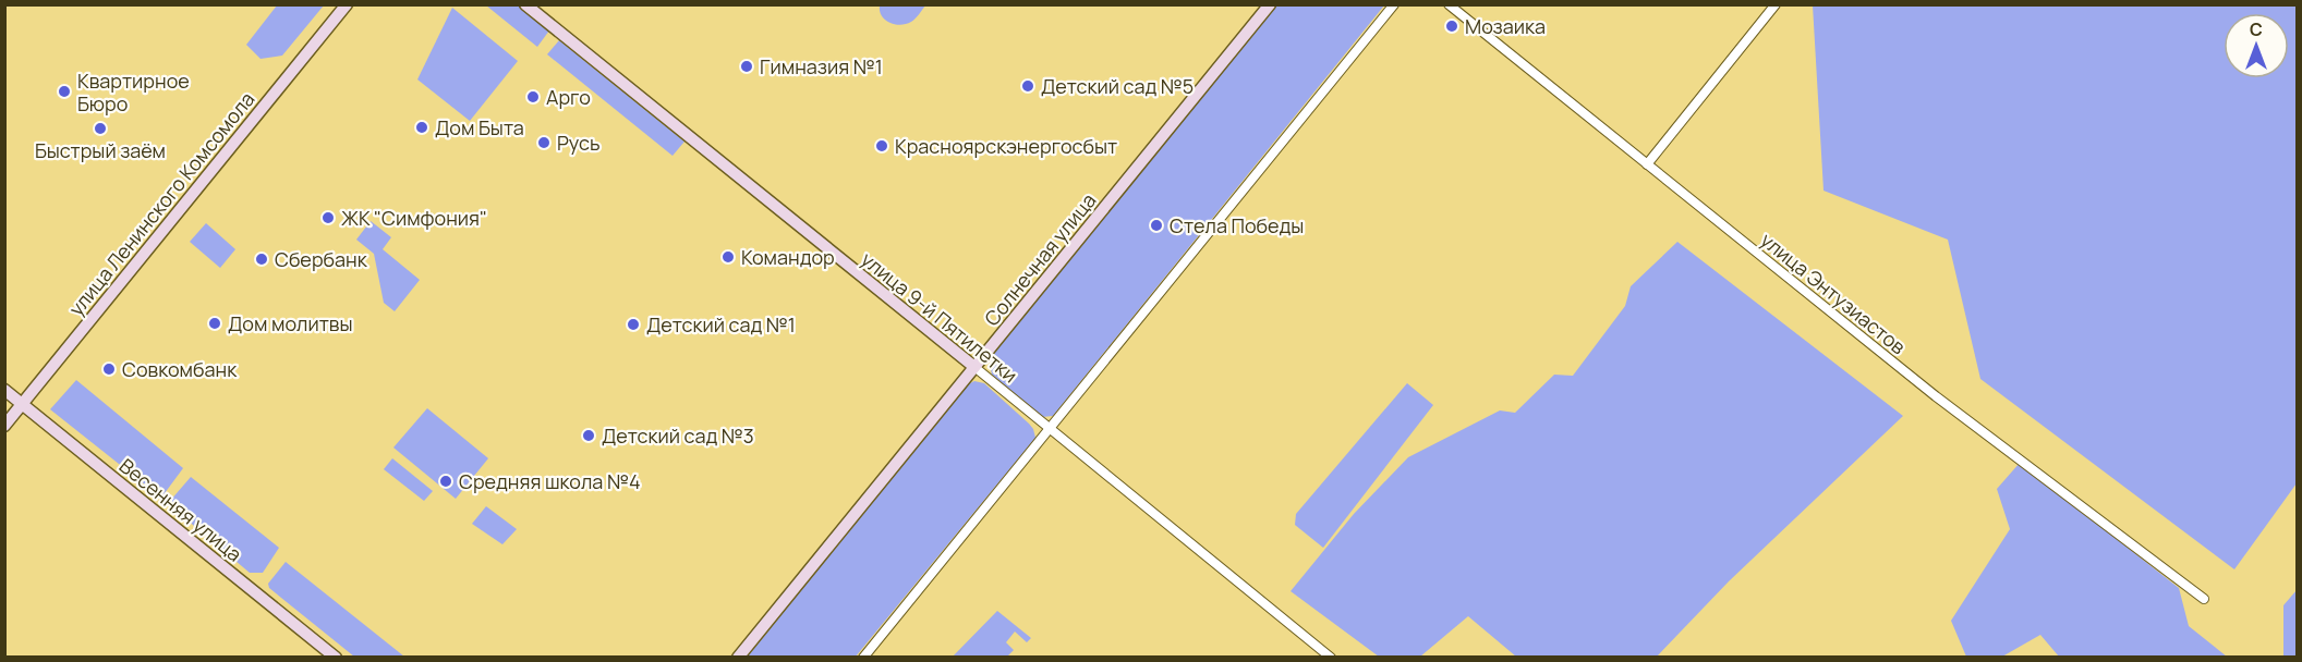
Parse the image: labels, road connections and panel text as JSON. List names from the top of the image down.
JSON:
{
  "streets": {
    "street": [
      "улица Ленинского Комсомола",
      "Солнечная улица",
      "улица Энтузиастов",
      "улица 9-й Пятилетки",
      "Весенняя улица"
    ]
  },
  "crossings": [
    ["улица Ленинского Комсомола", "Весенняя улица"],
    ["Солнечная улица", "улица 9-й Пятилетки"]
  ],
  "places": [
    "Мозаика",
    "Гимназия №1",
    "Детский сад №5",
    "Квартирное Бюро",
    "Арго",
    "Дом Быта",
    "Быстрый заём",
    "Русь",
    "Красноярскэнергосбыт",
    "ЖК \"Симфония\"",
    "Стела Победы",
    "Командор",
    "Сбербанк",
    "Дом молитвы",
    "Детский сад №1",
    "Совкомбанк",
    "Детский сад №3",
    "Средняя школа №4"
  ],
  "north": "top"
}
